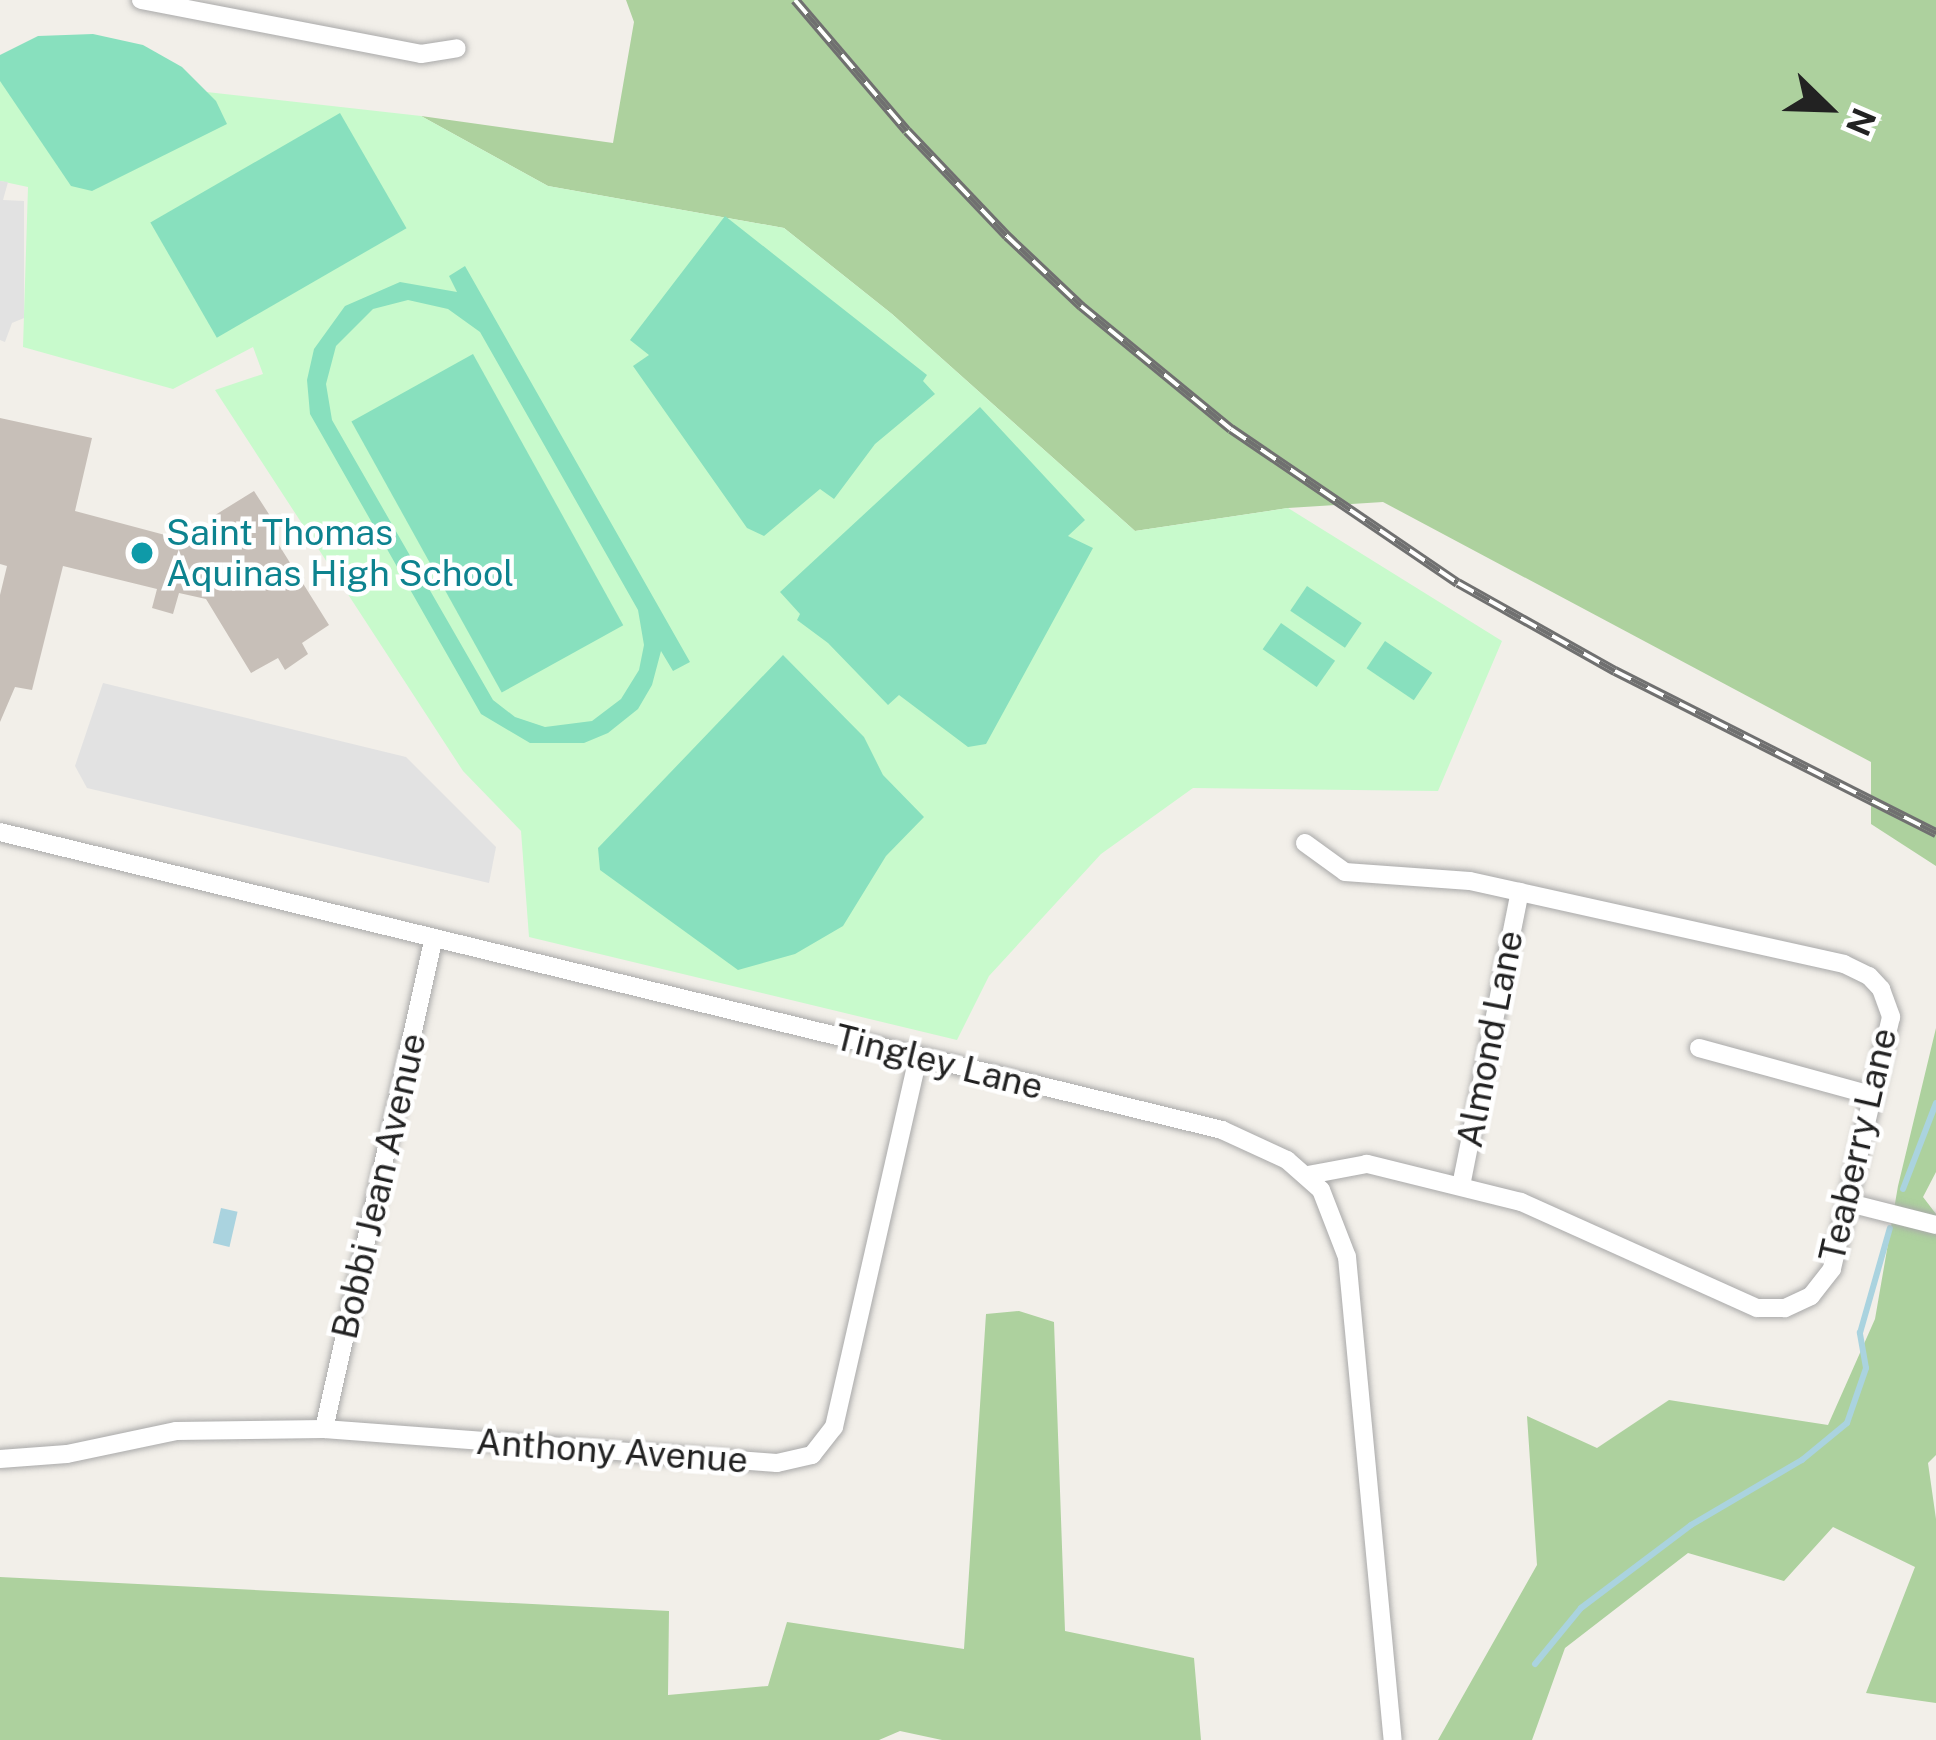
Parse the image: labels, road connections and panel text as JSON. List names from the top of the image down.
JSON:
{
  "streets": {
    "street": [
      "Almond Lane",
      "Tingley Lane",
      "Teaberry Lane",
      "Bobbi Jean Avenue",
      "Anthony Avenue"
    ]
  },
  "crossings": [
    ["Almond Lane", "Teaberry Lane"],
    ["Tingley Lane", "Teaberry Lane"],
    ["Tingley Lane", "Bobbi Jean Avenue"],
    ["Tingley Lane", "Anthony Avenue"],
    ["Bobbi Jean Avenue", "Anthony Avenue"]
  ],
  "places": ["Saint Thomas Aquinas High School"],
  "north": "bottom right"
}
